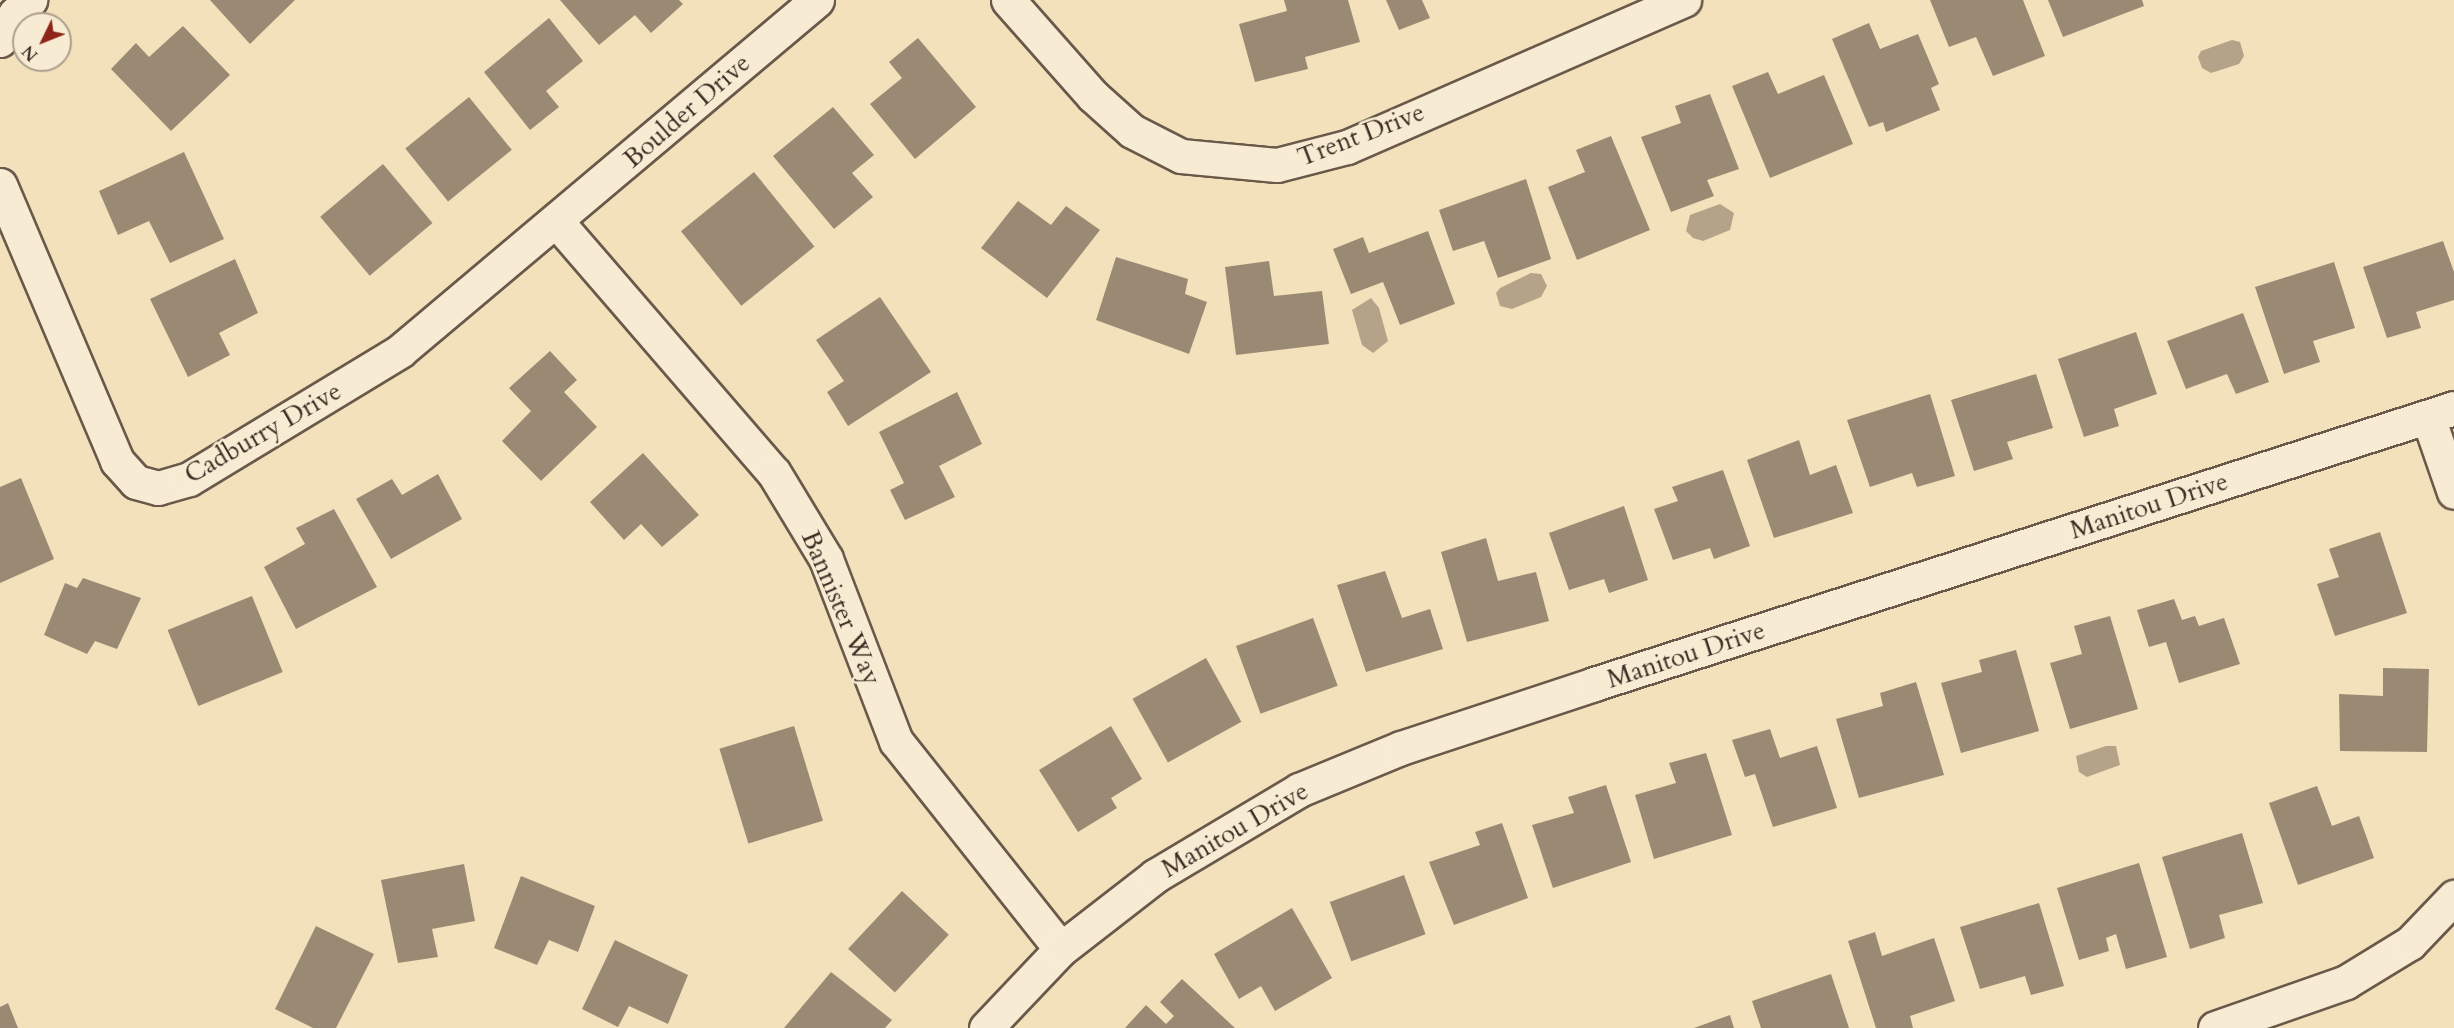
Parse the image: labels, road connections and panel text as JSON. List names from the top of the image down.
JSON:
{
  "streets": {
    "street": [
      "Boulder Drive",
      "Trent Drive",
      "Cadburry Drive",
      "Manitou Drive",
      "Bannister Way"
    ]
  },
  "crossings": [
    ["Boulder Drive", "Cadburry Drive"],
    ["Boulder Drive", "Bannister Way"],
    ["Cadburry Drive", "Bannister Way"],
    ["Manitou Drive", "Bannister Way"]
  ],
  "north": "bottom left"
}
